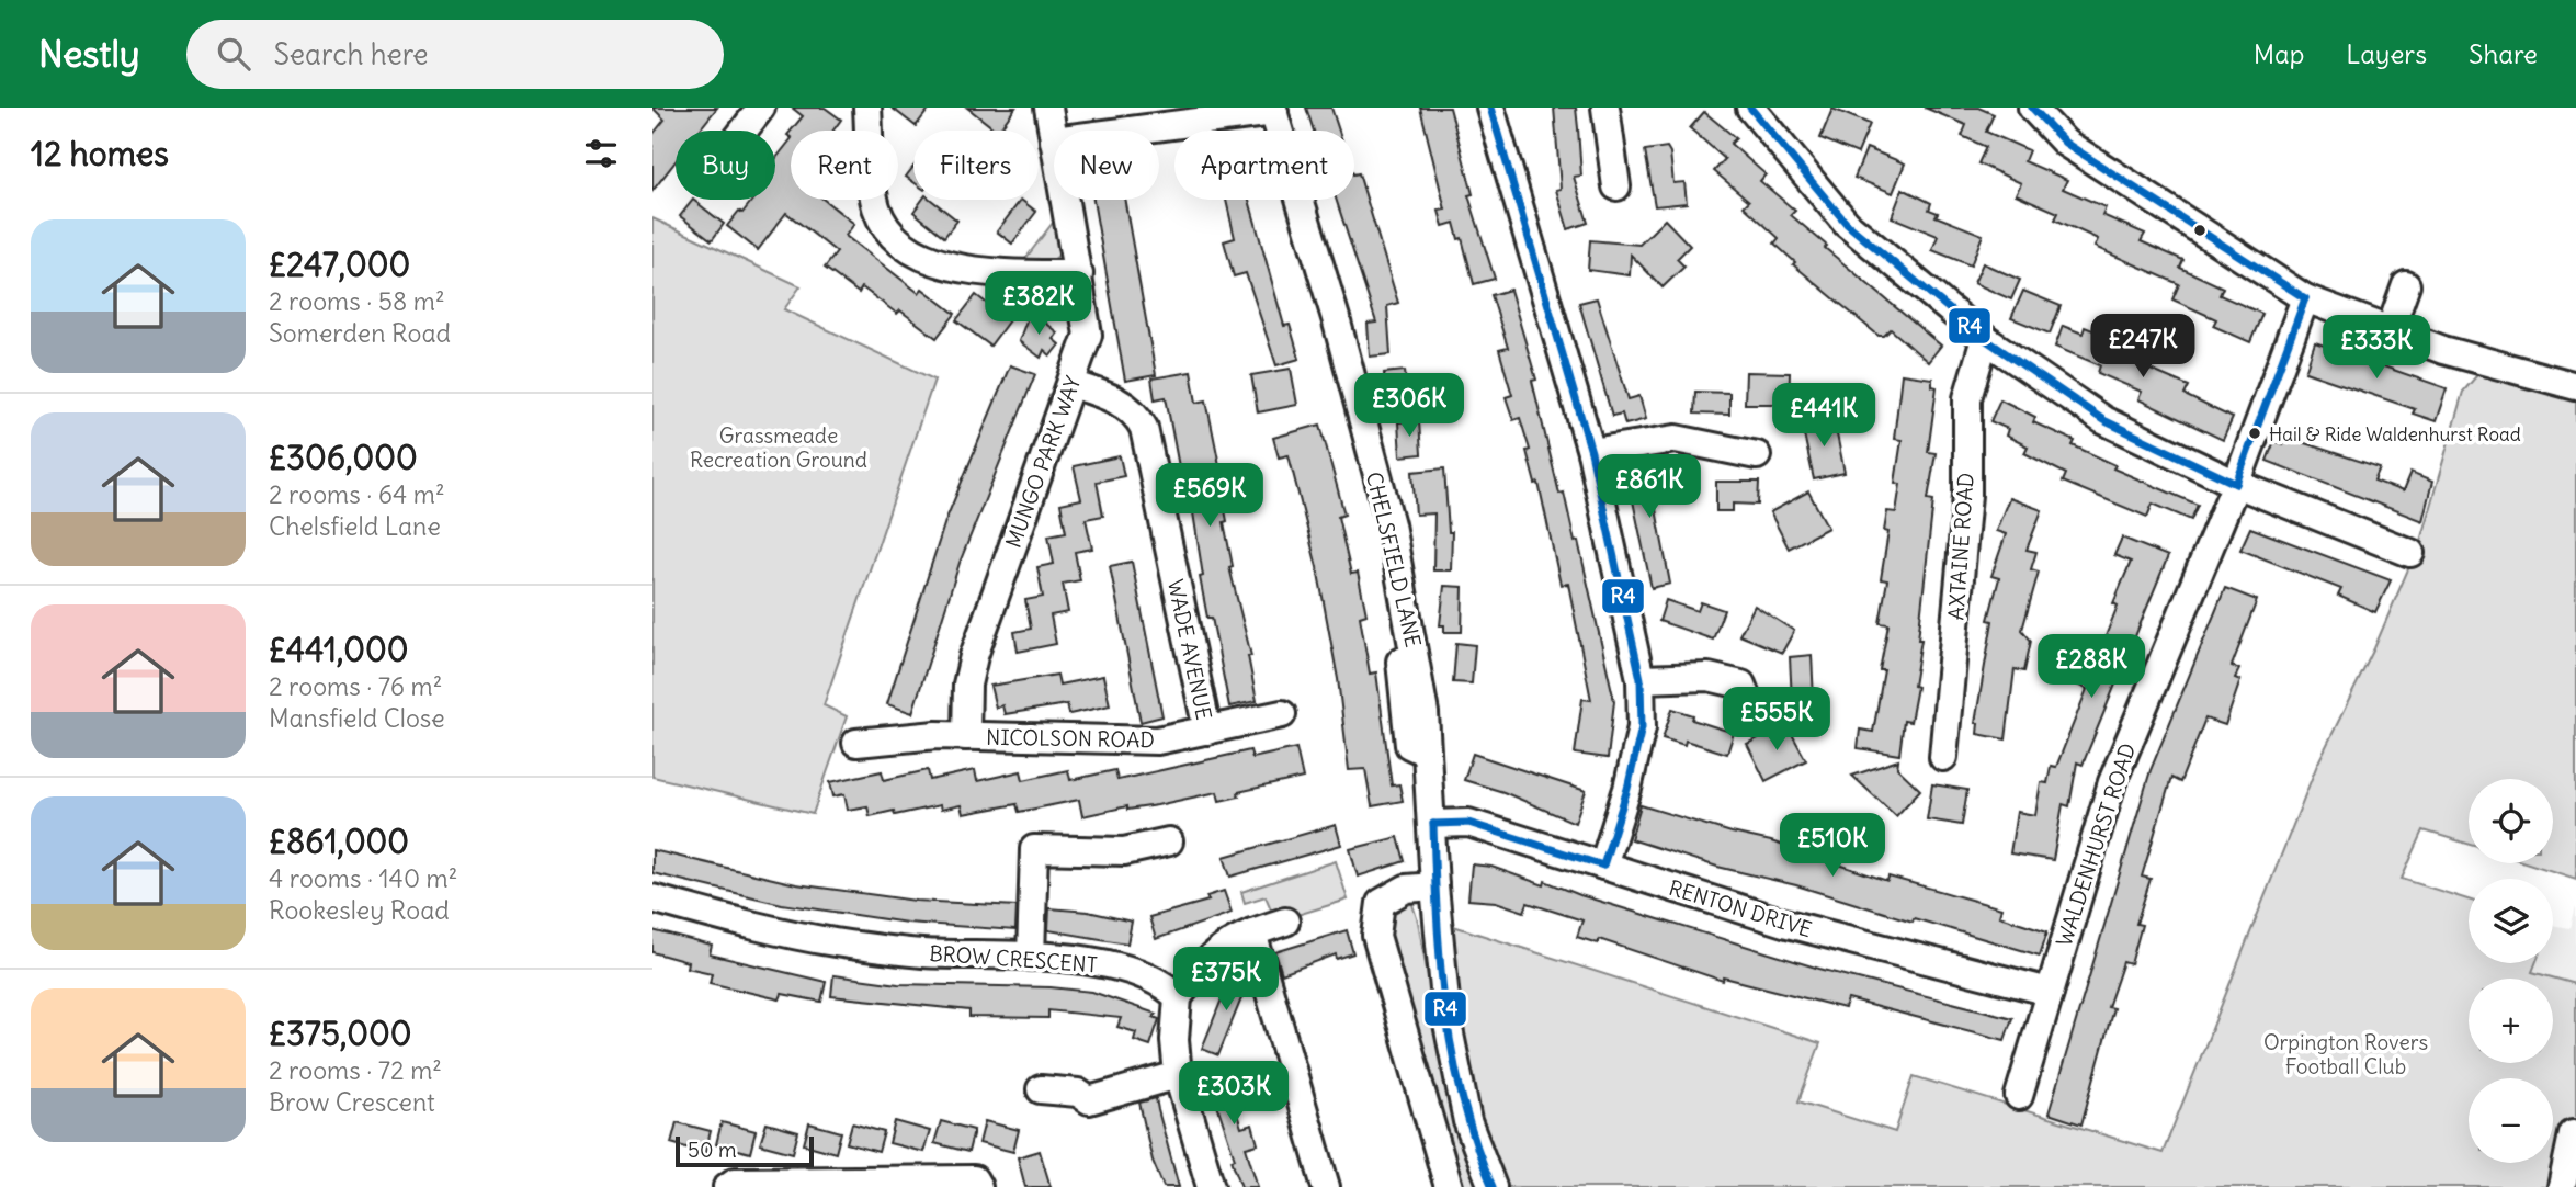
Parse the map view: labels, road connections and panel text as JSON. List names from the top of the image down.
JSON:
{
  "streets": {
    "street": [
      "MUNGO PARK WAY",
      "AXTAINE ROAD",
      "CHELSFIELD LANE",
      "WADE AVENUE",
      "NICOLSON ROAD",
      "WALDENHURST ROAD",
      "RENTON DRIVE",
      "BROW CRESCENT"
    ]
  },
  "crossings": [
    ["MUNGO PARK WAY", "WADE AVENUE"],
    ["MUNGO PARK WAY", "NICOLSON ROAD"],
    ["CHELSFIELD LANE", "RENTON DRIVE"],
    ["WADE AVENUE", "NICOLSON ROAD"],
    ["WALDENHURST ROAD", "RENTON DRIVE"]
  ],
  "parks": ["Grassmeade Recreation Ground", "Orpington Rovers Football Club"],
  "places": ["Hail & Ride Waldenhurst Road"],
  "lines": ["transit line R4"],
  "scale_bar": "50 m",
  "page": {
    "header": "Nestly",
    "search": "Search here",
    "nav": ["Map", "Layers", "Share"],
    "heading": "12 homes",
    "chip": [
      "Buy",
      "Rent",
      "Filters",
      "New",
      "Apartment"
    ],
    "list": [
      {
        "name": "£247,000",
        "note": "2 rooms · 58 m² · Somerden Road"
      },
      {
        "name": "£306,000",
        "note": "2 rooms · 64 m² · Chelsfield Lane"
      },
      {
        "name": "£441,000",
        "note": "2 rooms · 76 m² · Mansfield Close"
      },
      {
        "name": "£861,000",
        "note": "4 rooms · 140 m² · Rookesley Road"
      },
      {
        "name": "£375,000",
        "note": "2 rooms · 72 m² · Brow Crescent"
      }
    ],
    "price": [
      "£382K",
      "£247K",
      "£333K",
      "£306K",
      "£441K",
      "£861K",
      "£569K",
      "£288K",
      "£555K",
      "£510K",
      "£375K",
      "£303K"
    ],
    "map_buttons": ["+", "−"],
    "scale": "50 m"
  }
}
